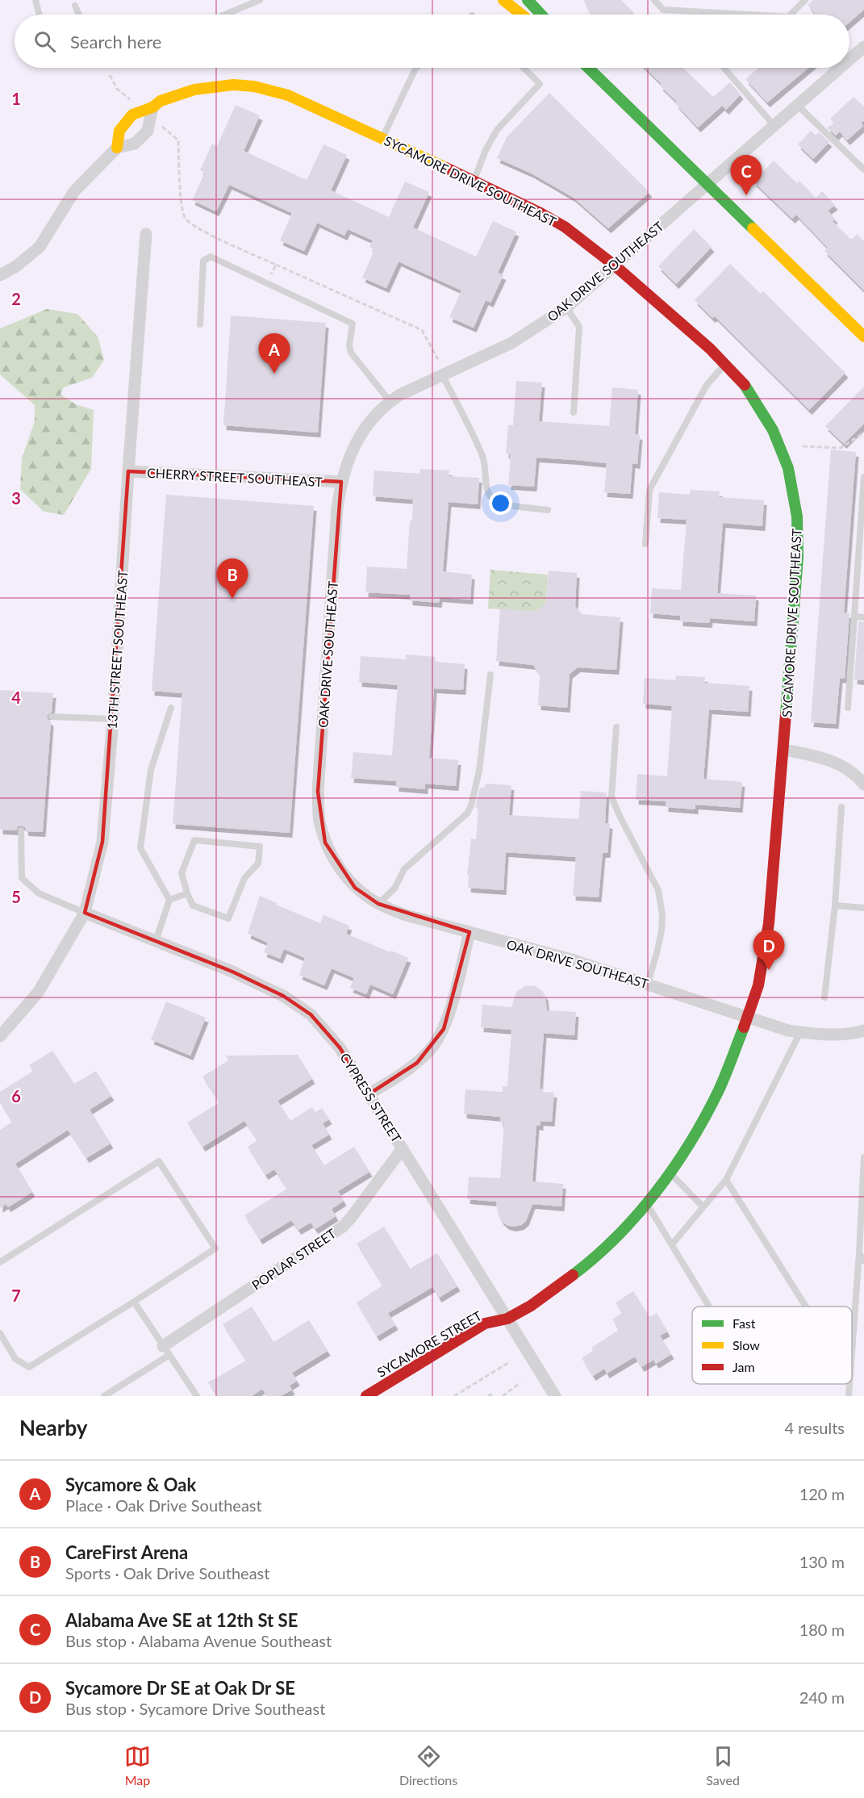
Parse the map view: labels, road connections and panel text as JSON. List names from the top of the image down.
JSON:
{
  "streets": {
    "street": [
      "SYCAMORE DRIVE SOUTHEAST",
      "OAK DRIVE SOUTHEAST",
      "CHERRY STREET SOUTHEAST",
      "13TH STREET SOUTHEAST",
      "CYPRESS STREET",
      "POPLAR STREET",
      "SYCAMORE STREET"
    ]
  },
  "crossings": [
    ["SYCAMORE DRIVE SOUTHEAST", "OAK DRIVE SOUTHEAST"],
    ["SYCAMORE DRIVE SOUTHEAST", "CYPRESS STREET"],
    ["SYCAMORE DRIVE SOUTHEAST", "SYCAMORE STREET"],
    ["OAK DRIVE SOUTHEAST", "CHERRY STREET SOUTHEAST"],
    ["CHERRY STREET SOUTHEAST", "13TH STREET SOUTHEAST"],
    ["13TH STREET SOUTHEAST", "CYPRESS STREET"],
    ["CYPRESS STREET", "POPLAR STREET"],
    ["CYPRESS STREET", "SYCAMORE STREET"]
  ],
  "legend": ["Fast", "Slow", "Jam"],
  "page": {
    "search": "Search here",
    "pins": [
      "C",
      "A",
      "B",
      "D"
    ],
    "heading": ["Nearby", "4 results"],
    "list": [
      {
        "mark": "A",
        "name": "Sycamore & Oak",
        "note": "Place · Oak Drive Southeast",
        "value": "120 m"
      },
      {
        "mark": "B",
        "name": "CareFirst Arena",
        "note": "Sports · Oak Drive Southeast",
        "value": "130 m"
      },
      {
        "mark": "C",
        "name": "Alabama Ave SE at 12th St SE",
        "note": "Bus stop · Alabama Avenue Southeast",
        "value": "180 m"
      },
      {
        "mark": "D",
        "name": "Sycamore Dr SE at Oak Dr SE",
        "note": "Bus stop · Sycamore Drive Southeast",
        "value": "240 m"
      }
    ],
    "nav": ["Map", "Directions", "Saved"]
  },
  "grid": {
    "rows": [
      "1",
      "2",
      "3",
      "4",
      "5",
      "6",
      "7"
    ]
  }
}
